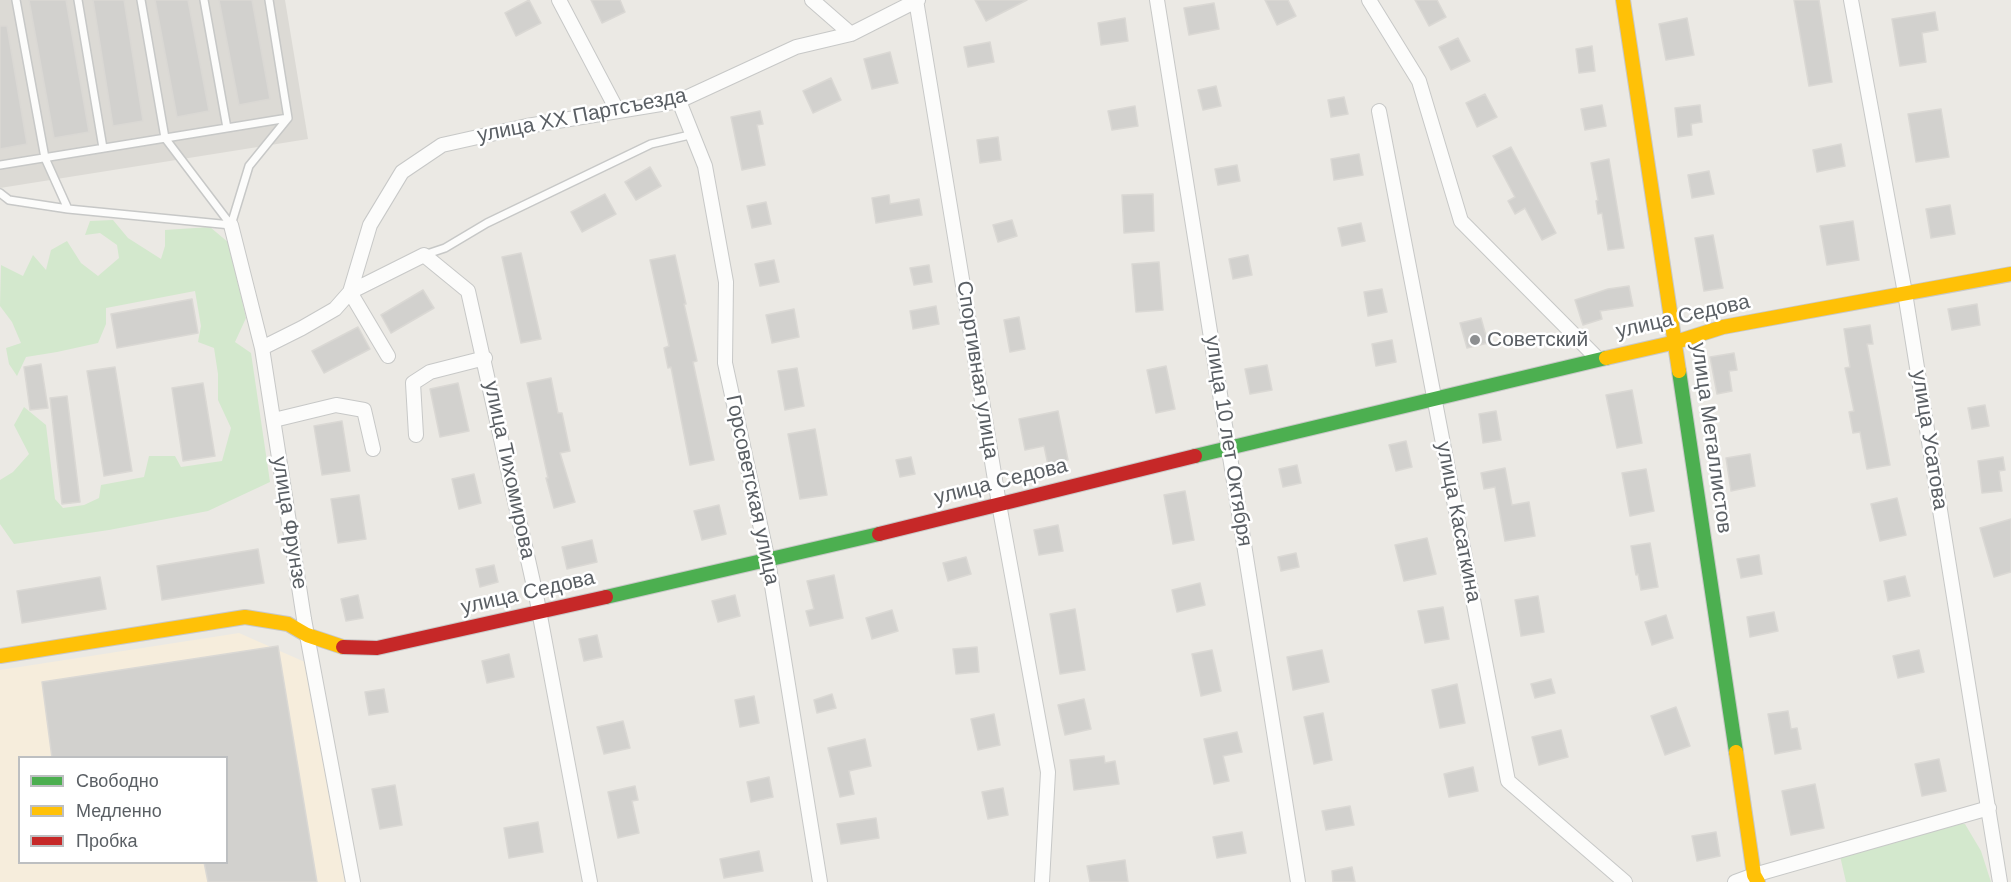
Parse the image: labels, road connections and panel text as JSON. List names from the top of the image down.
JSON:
{
  "streets": {
    "street": [
      "улица XX Партсъезда",
      "улица Седова",
      "Спортивная улица",
      "улица Металлистов",
      "улица Усатова",
      "улица 10 лет Октября",
      "улица Тихомирова",
      "Горсоветская улица",
      "улица Касаткина",
      "улица Фрунзе"
    ]
  },
  "crossings": [
    ["улица XX Партсъезда", "Спортивная улица"],
    ["улица XX Партсъезда", "Горсоветская улица"],
    ["улица Седова", "Спортивная улица"],
    ["улица Седова", "улица Металлистов"],
    ["улица Седова", "улица Усатова"],
    ["улица Седова", "улица 10 лет Октября"],
    ["улица Седова", "улица Тихомирова"],
    ["улица Седова", "Горсоветская улица"],
    ["улица Седова", "улица Касаткина"],
    ["улица Седова", "улица Фрунзе"]
  ],
  "places": ["Советский"],
  "legend": ["Свободно", "Медленно", "Пробка"]
}
